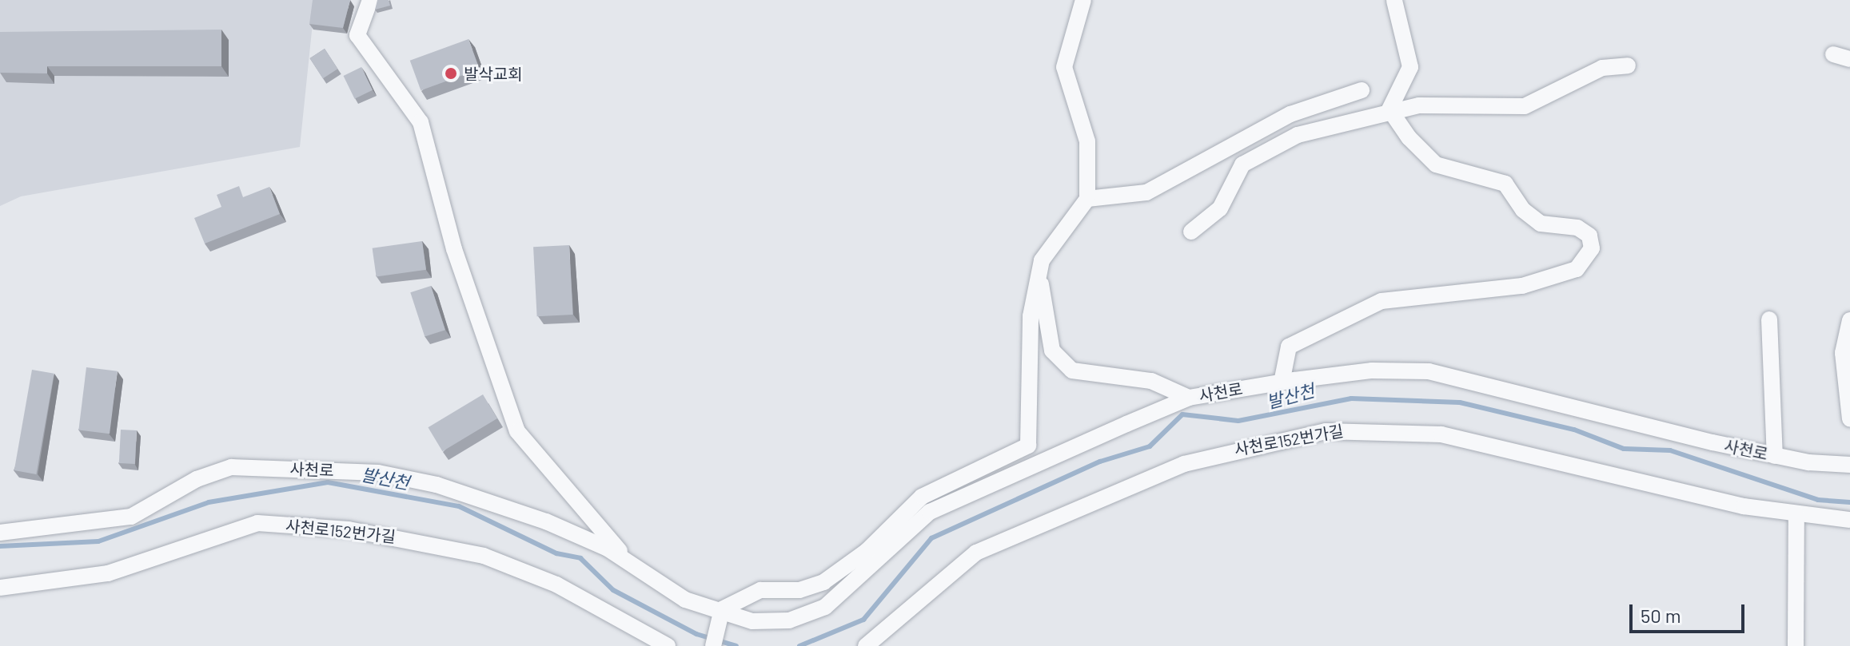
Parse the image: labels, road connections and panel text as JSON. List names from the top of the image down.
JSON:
{
  "streets": {
    "street": ["사천로", "사천로152번가길"]
  },
  "water": ["발산천"],
  "places": ["발삭교회"],
  "scale_bar": "50 m"
}
